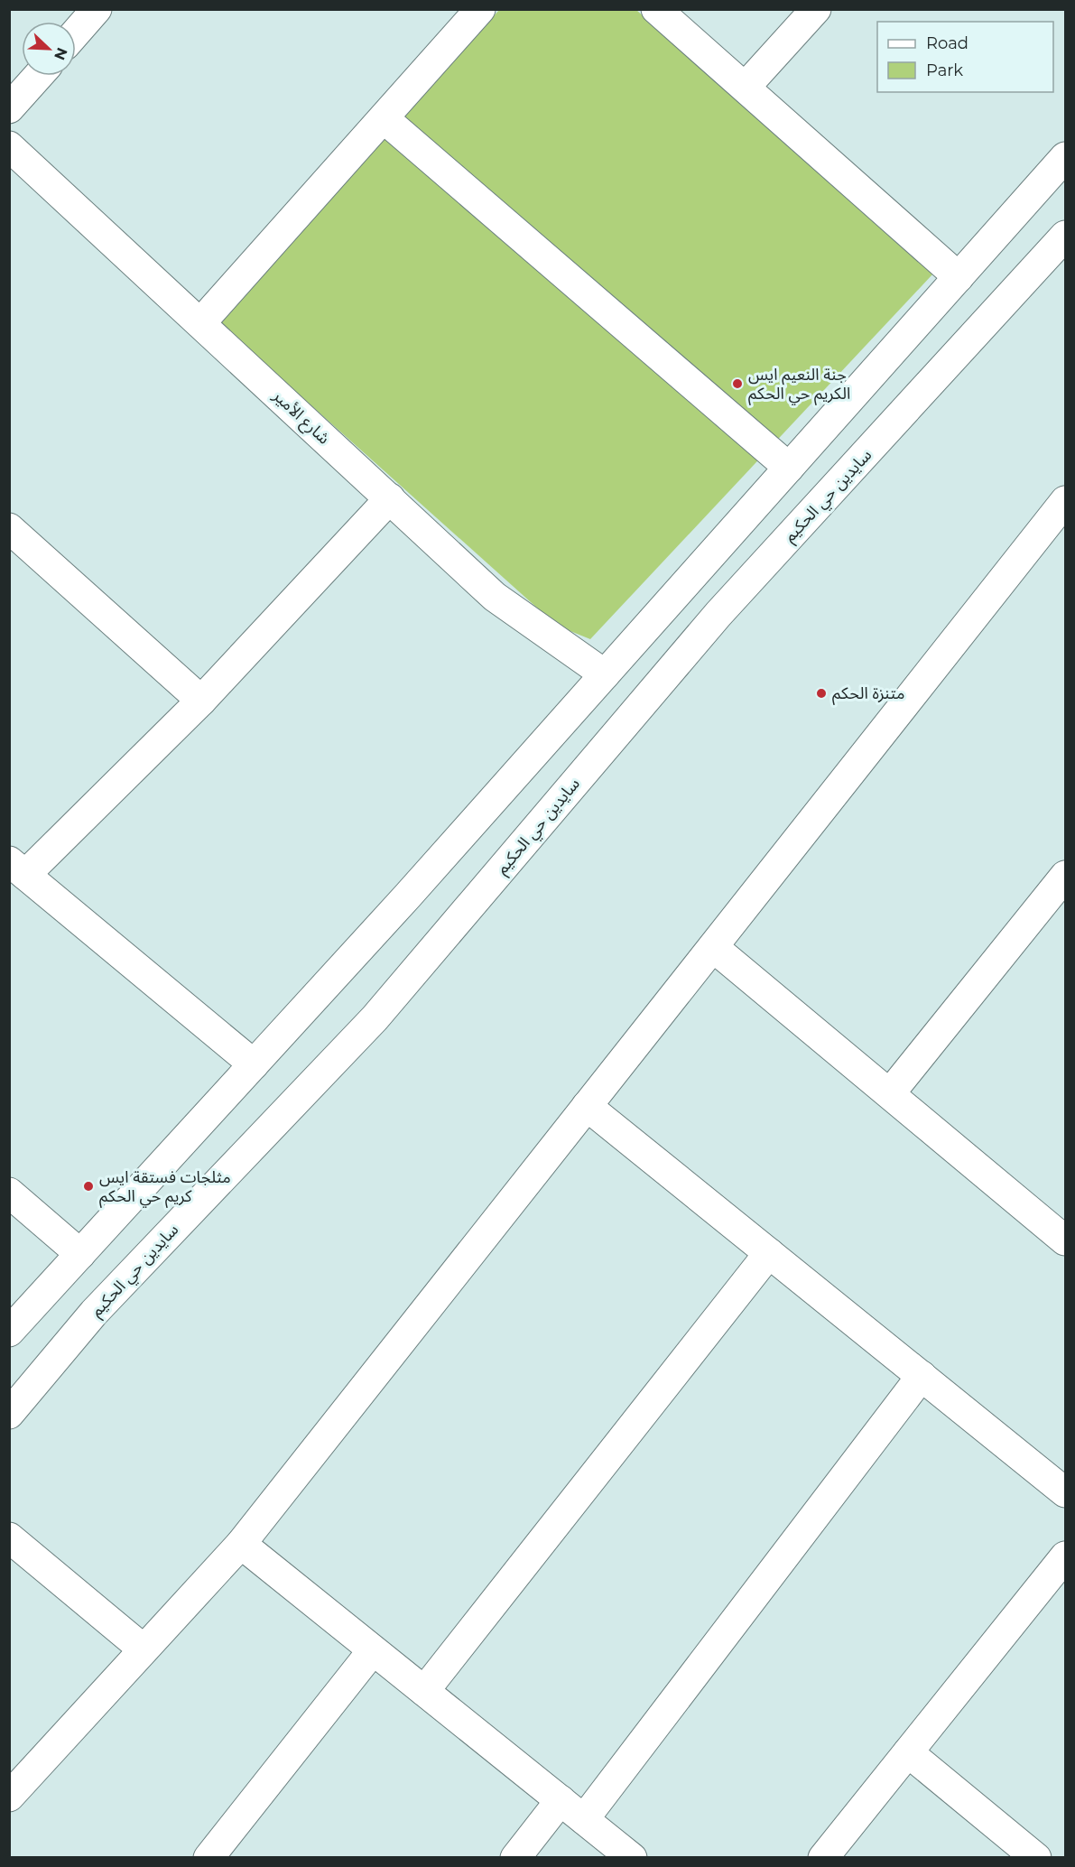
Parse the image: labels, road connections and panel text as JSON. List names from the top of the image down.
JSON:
{
  "streets": {
    "street": ["شارع الأمير", "سايدين حي الحكيم"]
  },
  "places": ["جنة النعيم ايس الكريم حي الحكم", "متنزة الحكم", "مثلجات فستقة ايس كريم حي الحكم"],
  "legend": ["Road", "Park"],
  "north": "bottom right"
}
